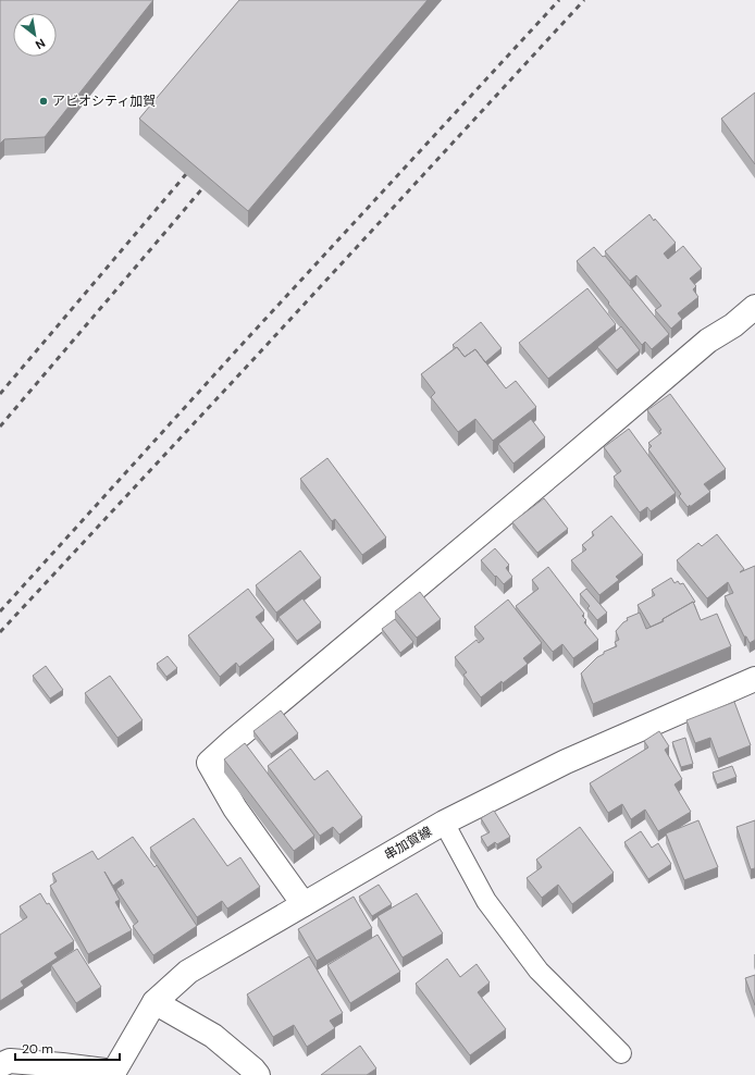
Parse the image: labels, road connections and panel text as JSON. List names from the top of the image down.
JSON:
{
  "streets": {
    "street": ["串加賀線"]
  },
  "places": ["アビオシティ加賀"],
  "scale_bar": "20 m",
  "north": "bottom right"
}
